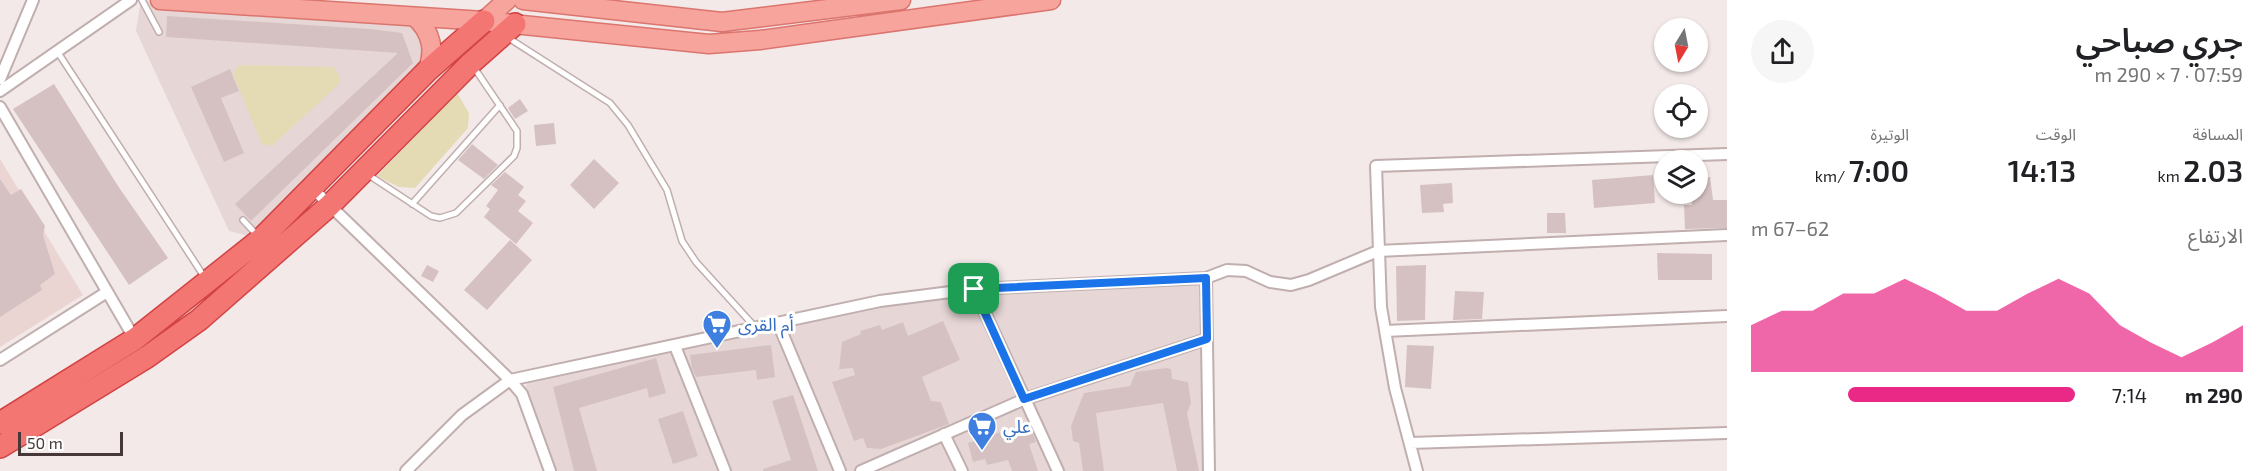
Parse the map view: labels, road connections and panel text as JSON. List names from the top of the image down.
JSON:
{
  "places": {
    "supermarket": ["أم القرى", "علي"]
  },
  "scale_bar": "50 m",
  "north": "bottom",
  "page": {
    "heading": ["جري صباحي", "07:59 · 7 × 290 m"],
    "stats": [
      ["المسافة", "2.03 km"],
      ["الوقت", "14:13"],
      ["الوتيرة", "7:00 /km"]
    ],
    "chart": ["الارتفاع", "62–67 m"],
    "list": [
      {
        "name": "290 m",
        "note": "7:14"
      }
    ],
    "scale": "50 m"
  }
}
